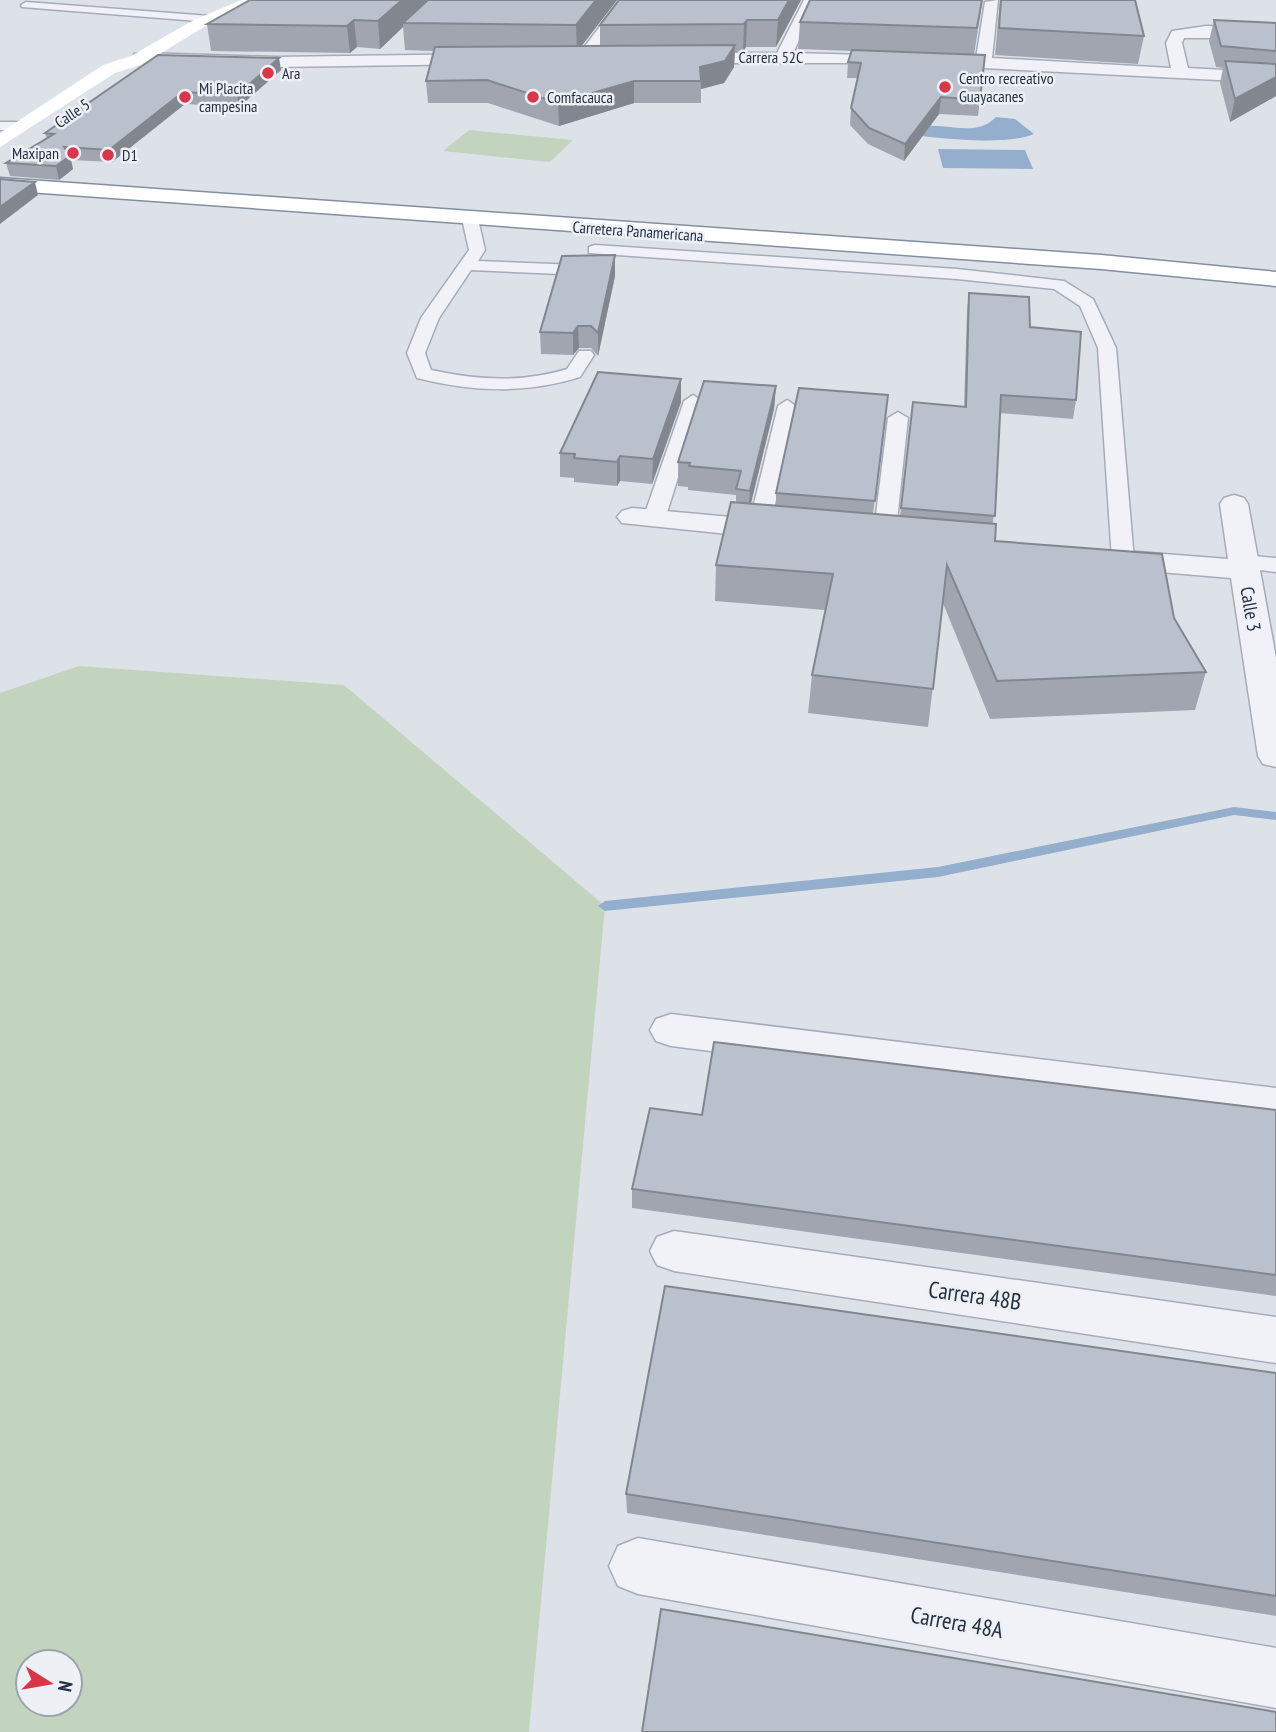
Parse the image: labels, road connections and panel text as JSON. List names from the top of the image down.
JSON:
{
  "streets": {
    "main road": ["Calle 5", "Carretera Panamericana"],
    "street": [
      "Carrera 52C",
      "Calle 3",
      "Carrera 48B",
      "Carrera 48A"
    ]
  },
  "places": [
    "Ara",
    "Centro recreativo Guayacanes",
    "Mi Placita campesina",
    "Comfacauca",
    "Maxipan",
    "D1"
  ],
  "north": "right"
}
